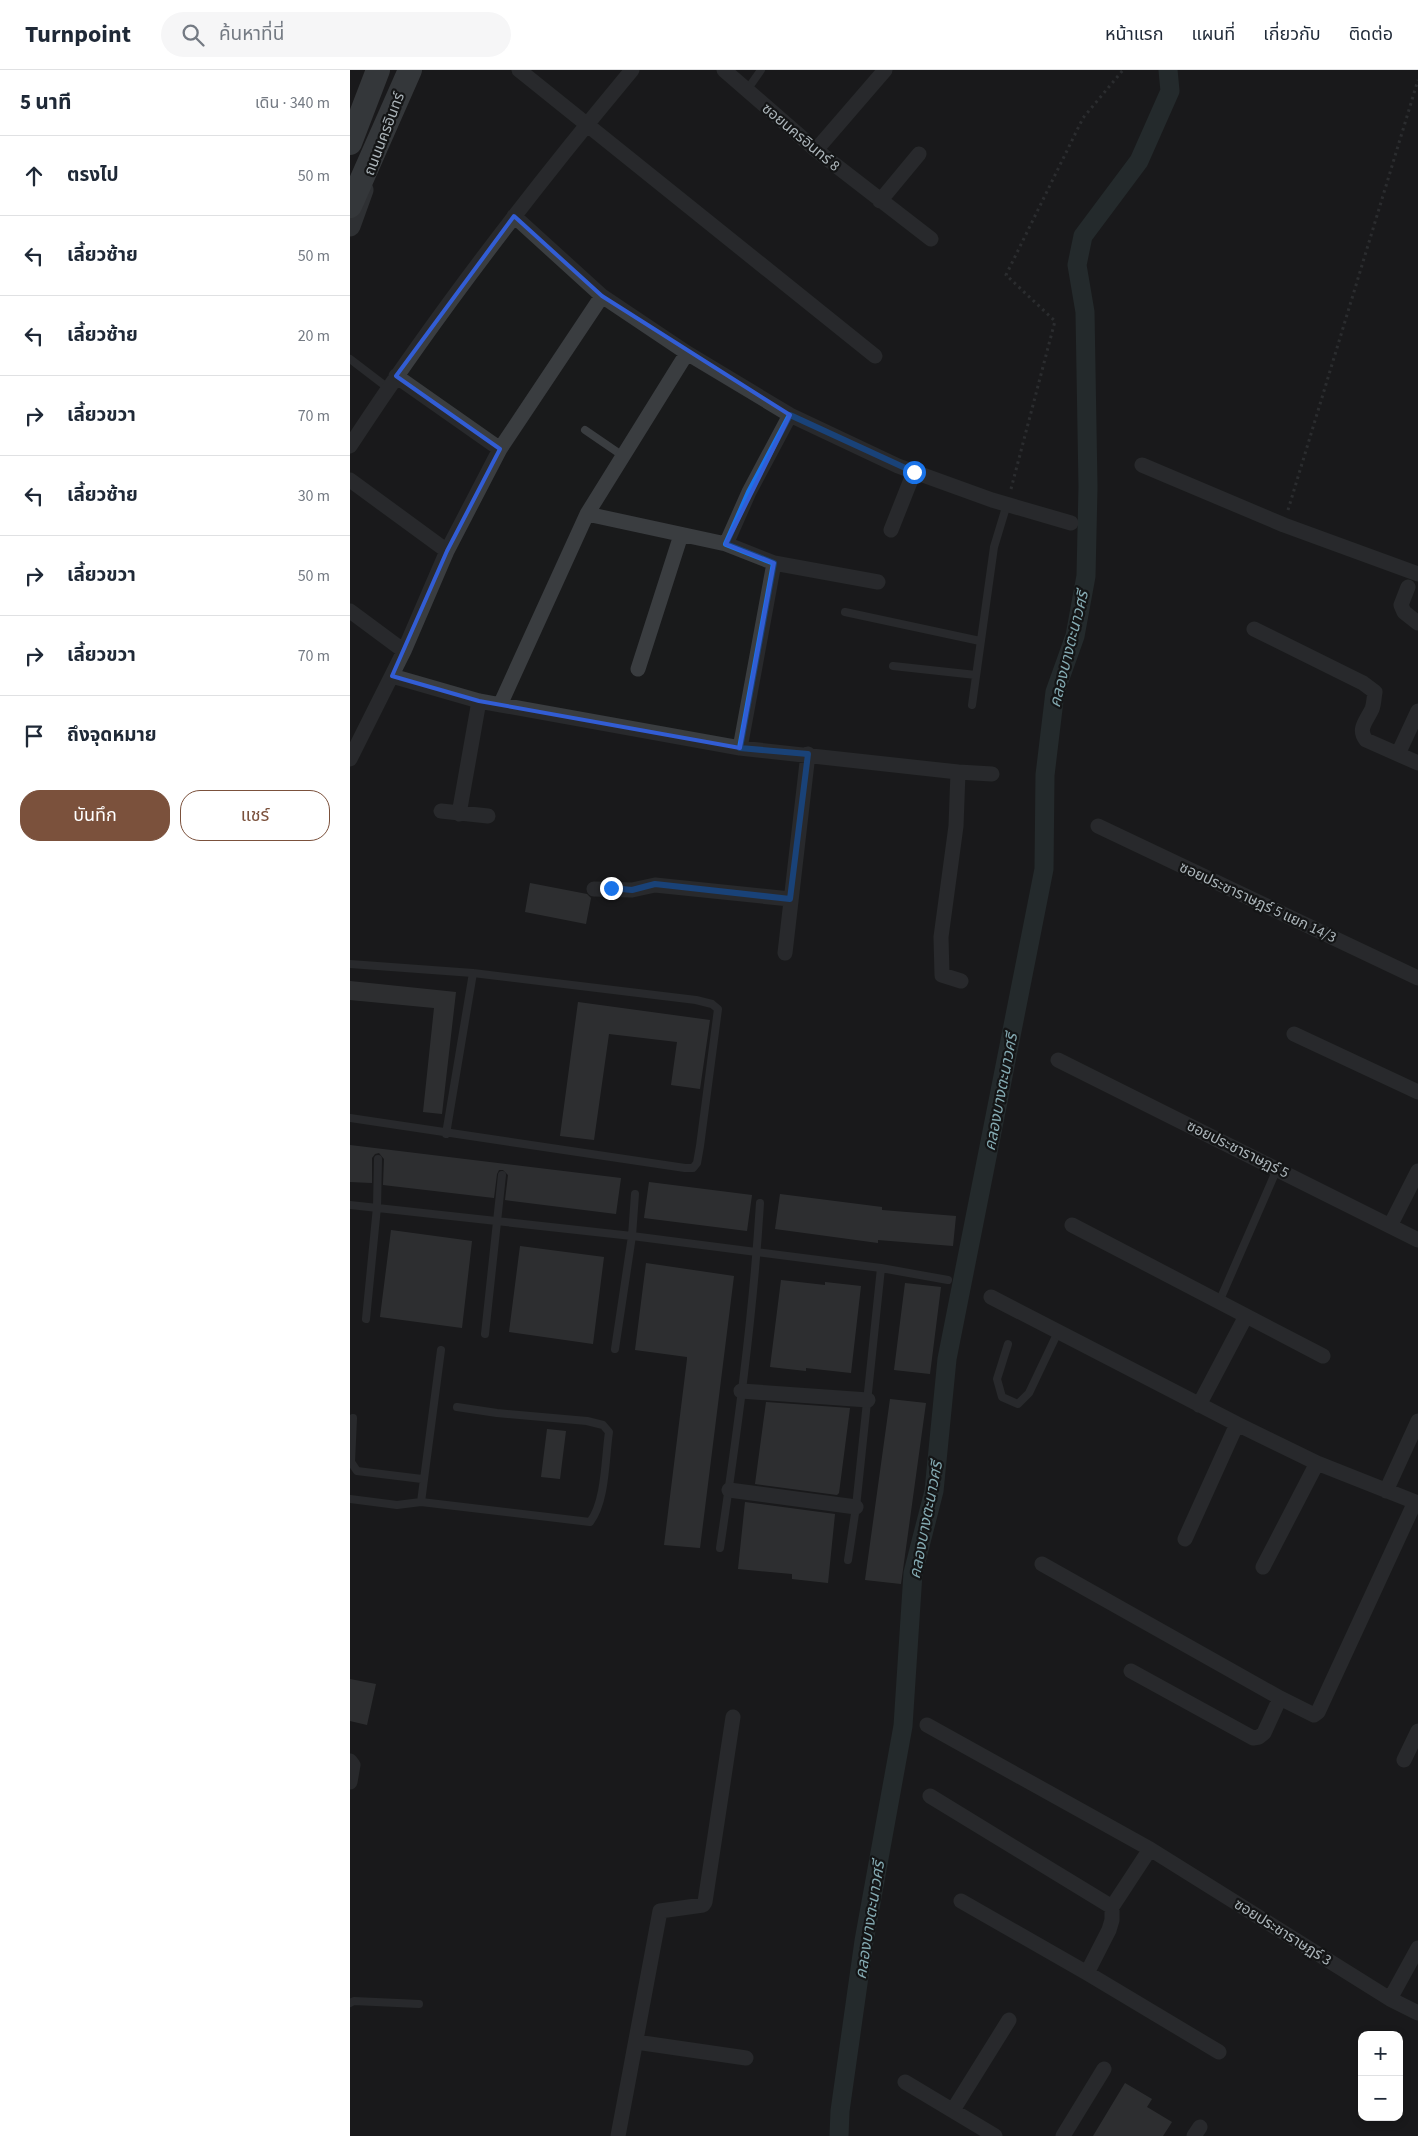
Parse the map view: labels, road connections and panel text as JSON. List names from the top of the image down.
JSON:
{
  "streets": {
    "main road": ["ถนนนครอินทร์"],
    "street": [
      "ซอยนครอินทร์ 8",
      "ซอยประชาราษฎร์ 5 แยก 14/3",
      "ซอยประชาราษฏร์ 5",
      "ซอยประชาราษฏร์ 3"
    ]
  },
  "water": ["คลองบางตะนาวศรี"],
  "page": {
    "header": "Turnpoint",
    "search": "ค้นหาที่นี่",
    "nav": [
      "หน้าแรก",
      "แผนที่",
      "เกี่ยวกับ",
      "ติดต่อ"
    ],
    "heading": ["5 นาที", "เดิน · 340 m"],
    "list": [
      ["ตรงไป", "50 m"],
      ["เลี้ยวซ้าย", "50 m"],
      ["เลี้ยวซ้าย", "20 m"],
      ["เลี้ยวขวา", "70 m"],
      ["เลี้ยวซ้าย", "30 m"],
      ["เลี้ยวขวา", "50 m"],
      ["เลี้ยวขวา", "70 m"],
      "ถึงจุดหมาย"
    ],
    "buttons": ["บันทึก", "แชร์"],
    "map_buttons": ["+", "−"]
  }
}
